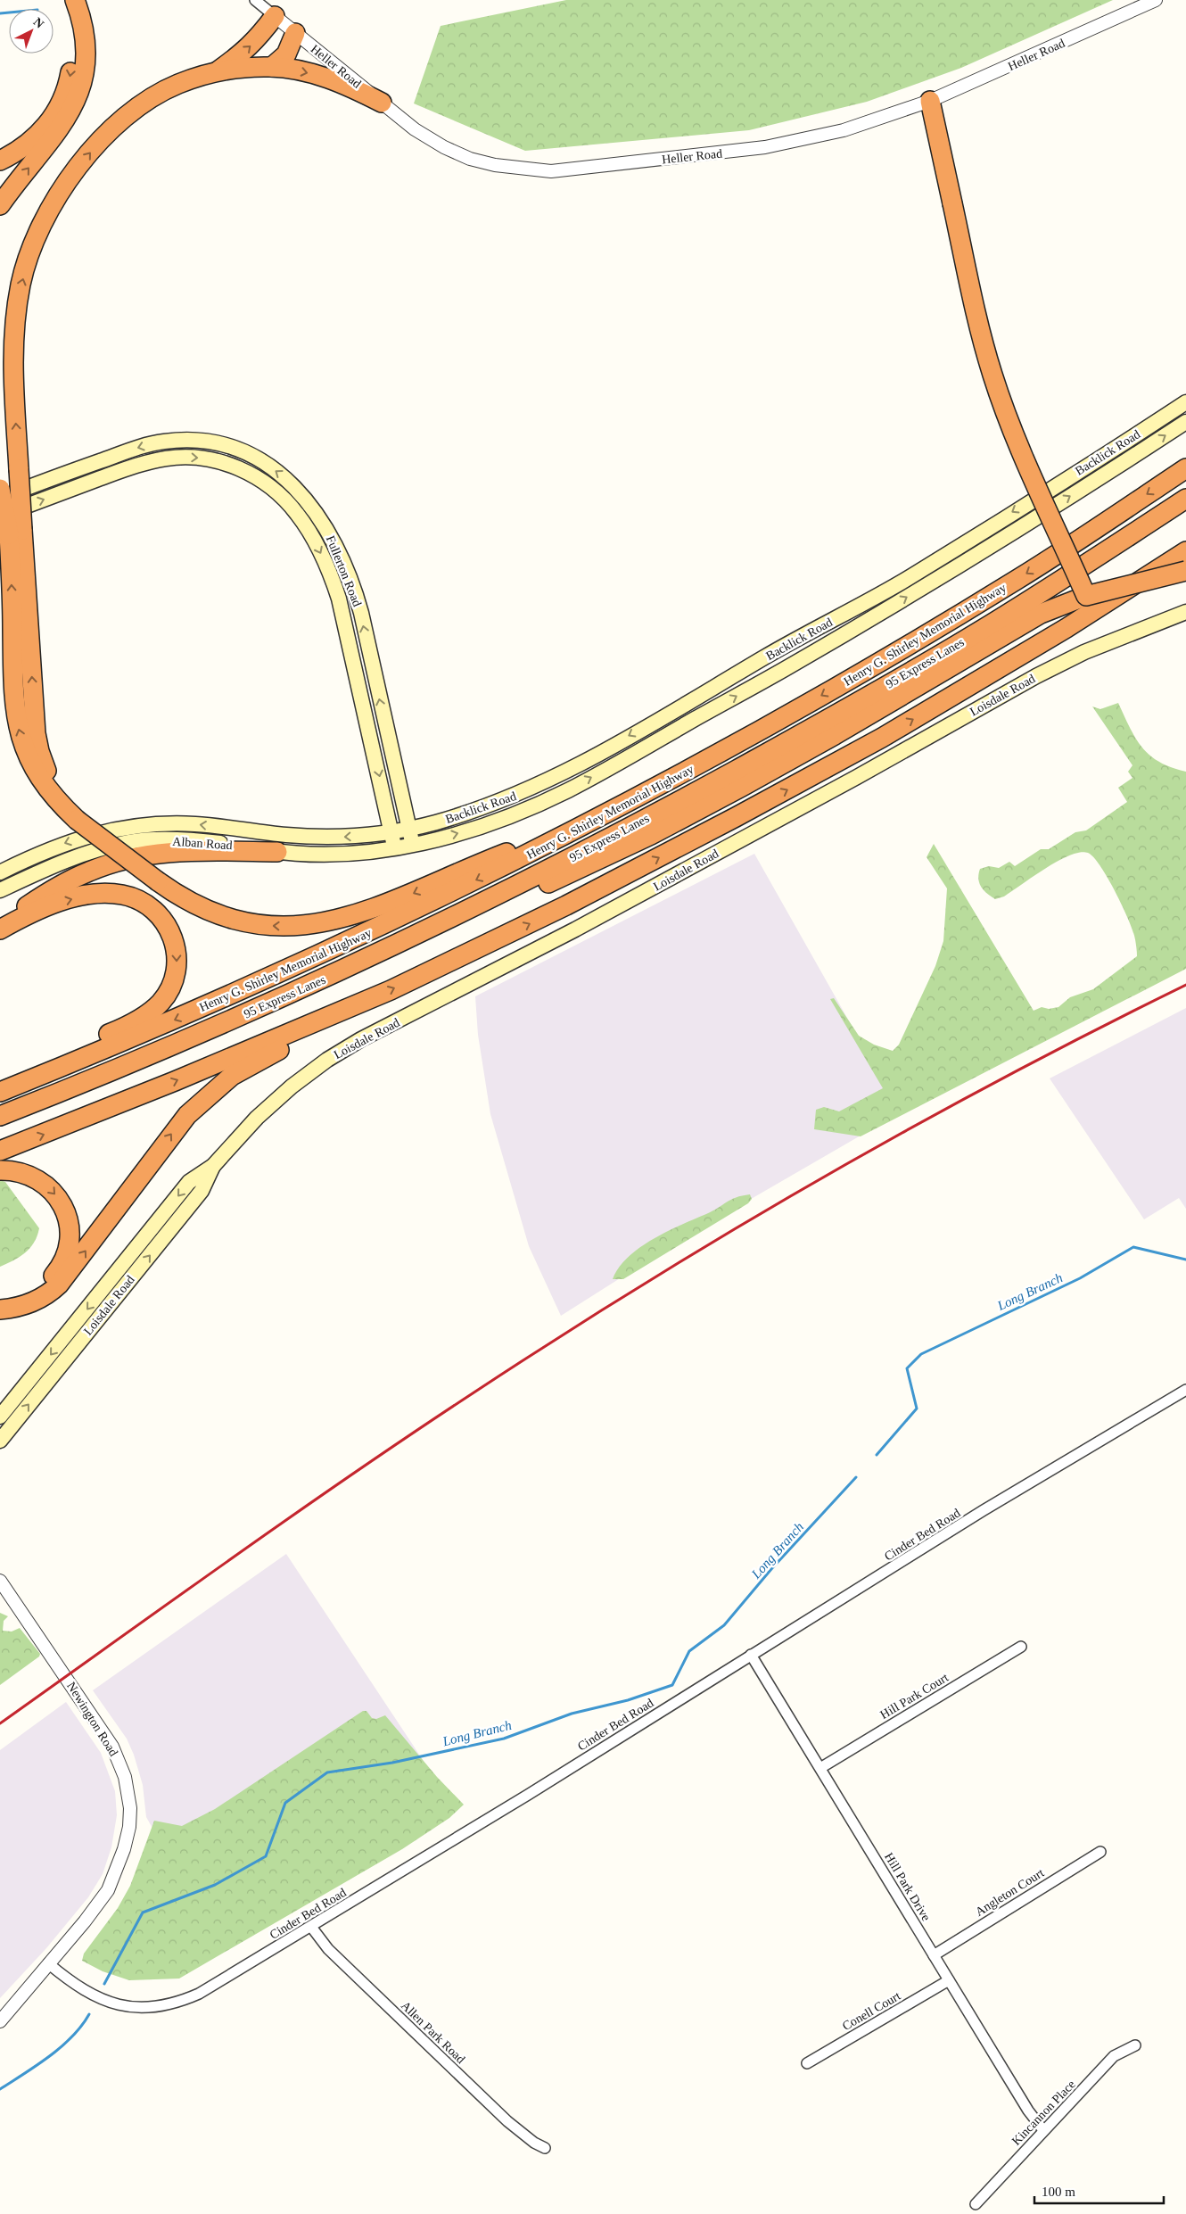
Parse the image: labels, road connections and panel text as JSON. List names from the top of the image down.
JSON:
{
  "streets": {
    "highway": ["Henry G. Shirley Memorial Highway", "95 Express Lanes"],
    "main road": [
      "Backlick Road",
      "Fullerton Road",
      "Loisdale Road",
      "Alban Road"
    ],
    "street": [
      "Heller Road",
      "Cinder Bed Road",
      "Hill Park Court",
      "Newington Road",
      "Hill Park Drive",
      "Angleton Court",
      "Conell Court",
      "Allen Park Road",
      "Kincannon Place"
    ]
  },
  "crossings": [
    ["Backlick Road", "Fullerton Road"],
    ["Backlick Road", "Alban Road"],
    ["Fullerton Road", "Alban Road"],
    ["Cinder Bed Road", "Newington Road"],
    ["Cinder Bed Road", "Hill Park Drive"],
    ["Cinder Bed Road", "Allen Park Road"],
    ["Hill Park Court", "Hill Park Drive"],
    ["Hill Park Drive", "Angleton Court"],
    ["Hill Park Drive", "Conell Court"],
    ["Hill Park Drive", "Kincannon Place"]
  ],
  "water": ["Long Branch"],
  "scale_bar": "100 m",
  "north": "top right"
}
